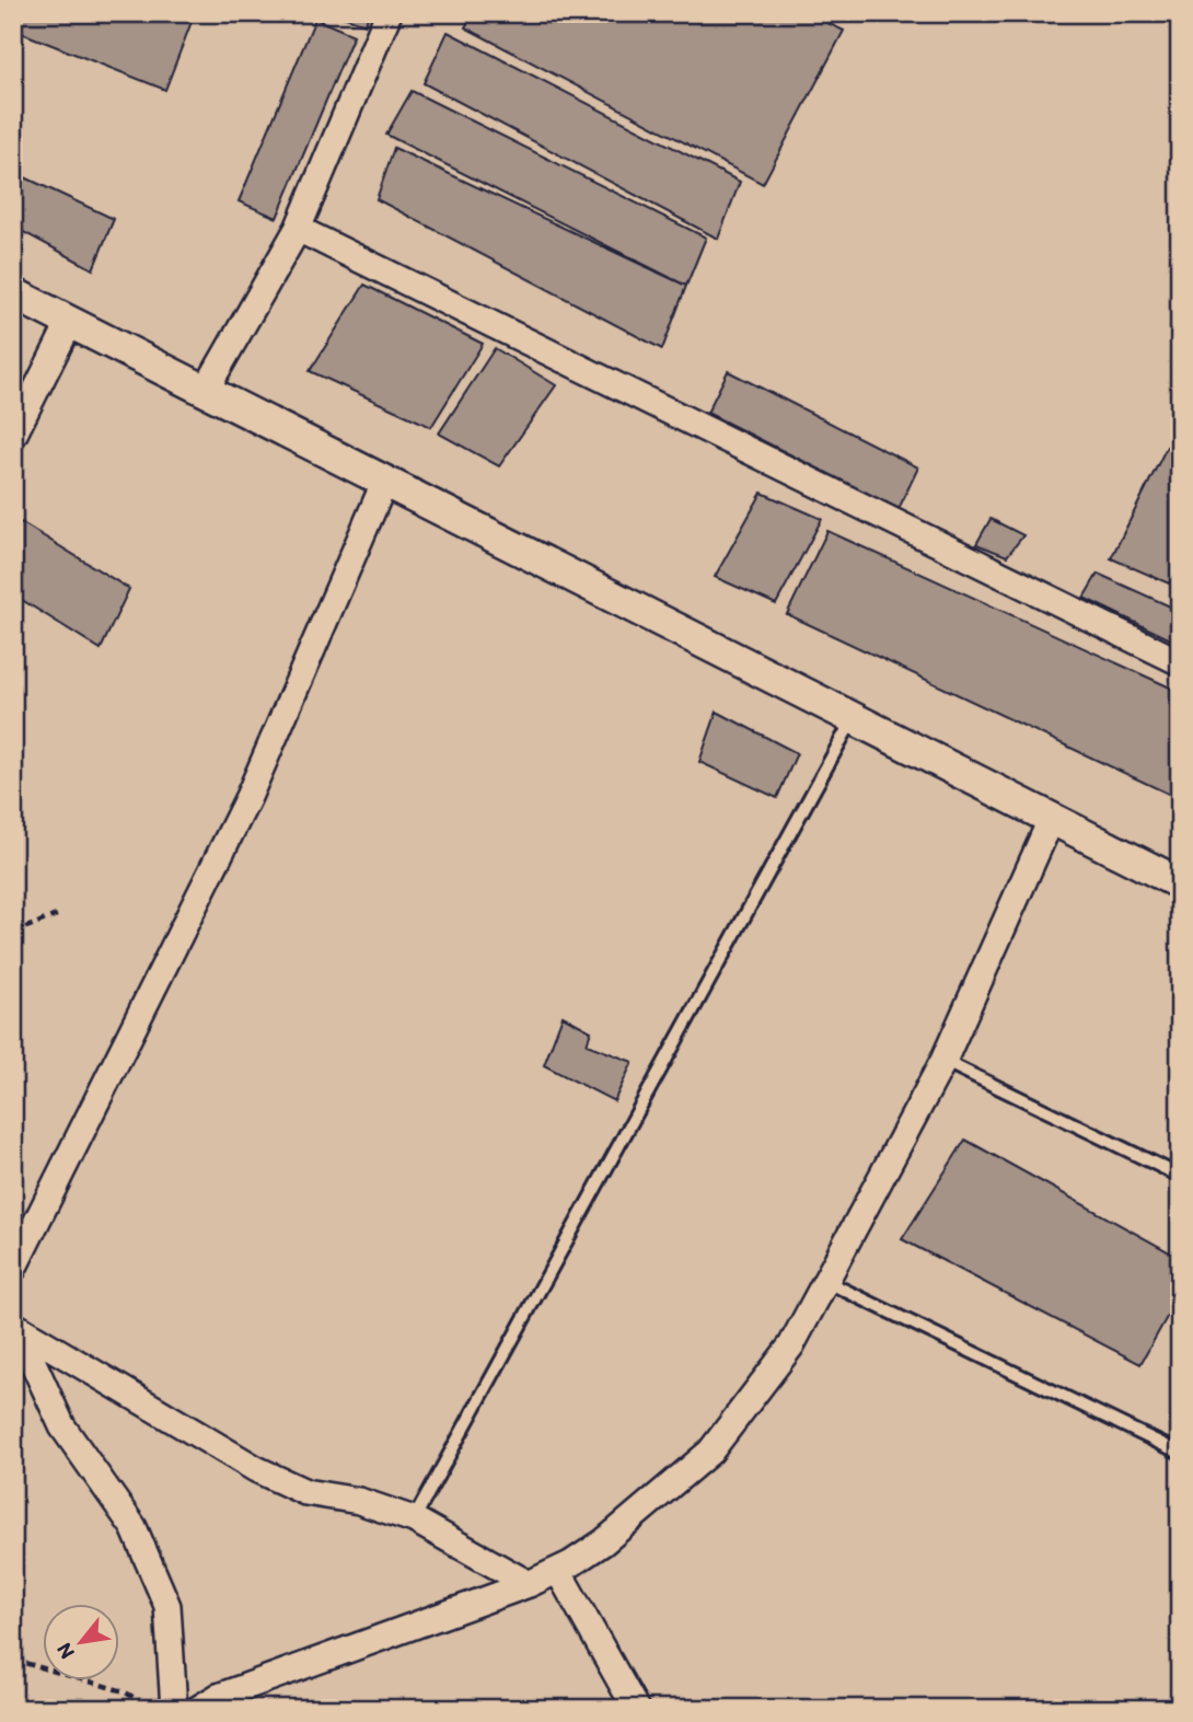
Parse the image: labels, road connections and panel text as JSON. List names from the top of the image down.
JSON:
{
  "north": "bottom left"
}
